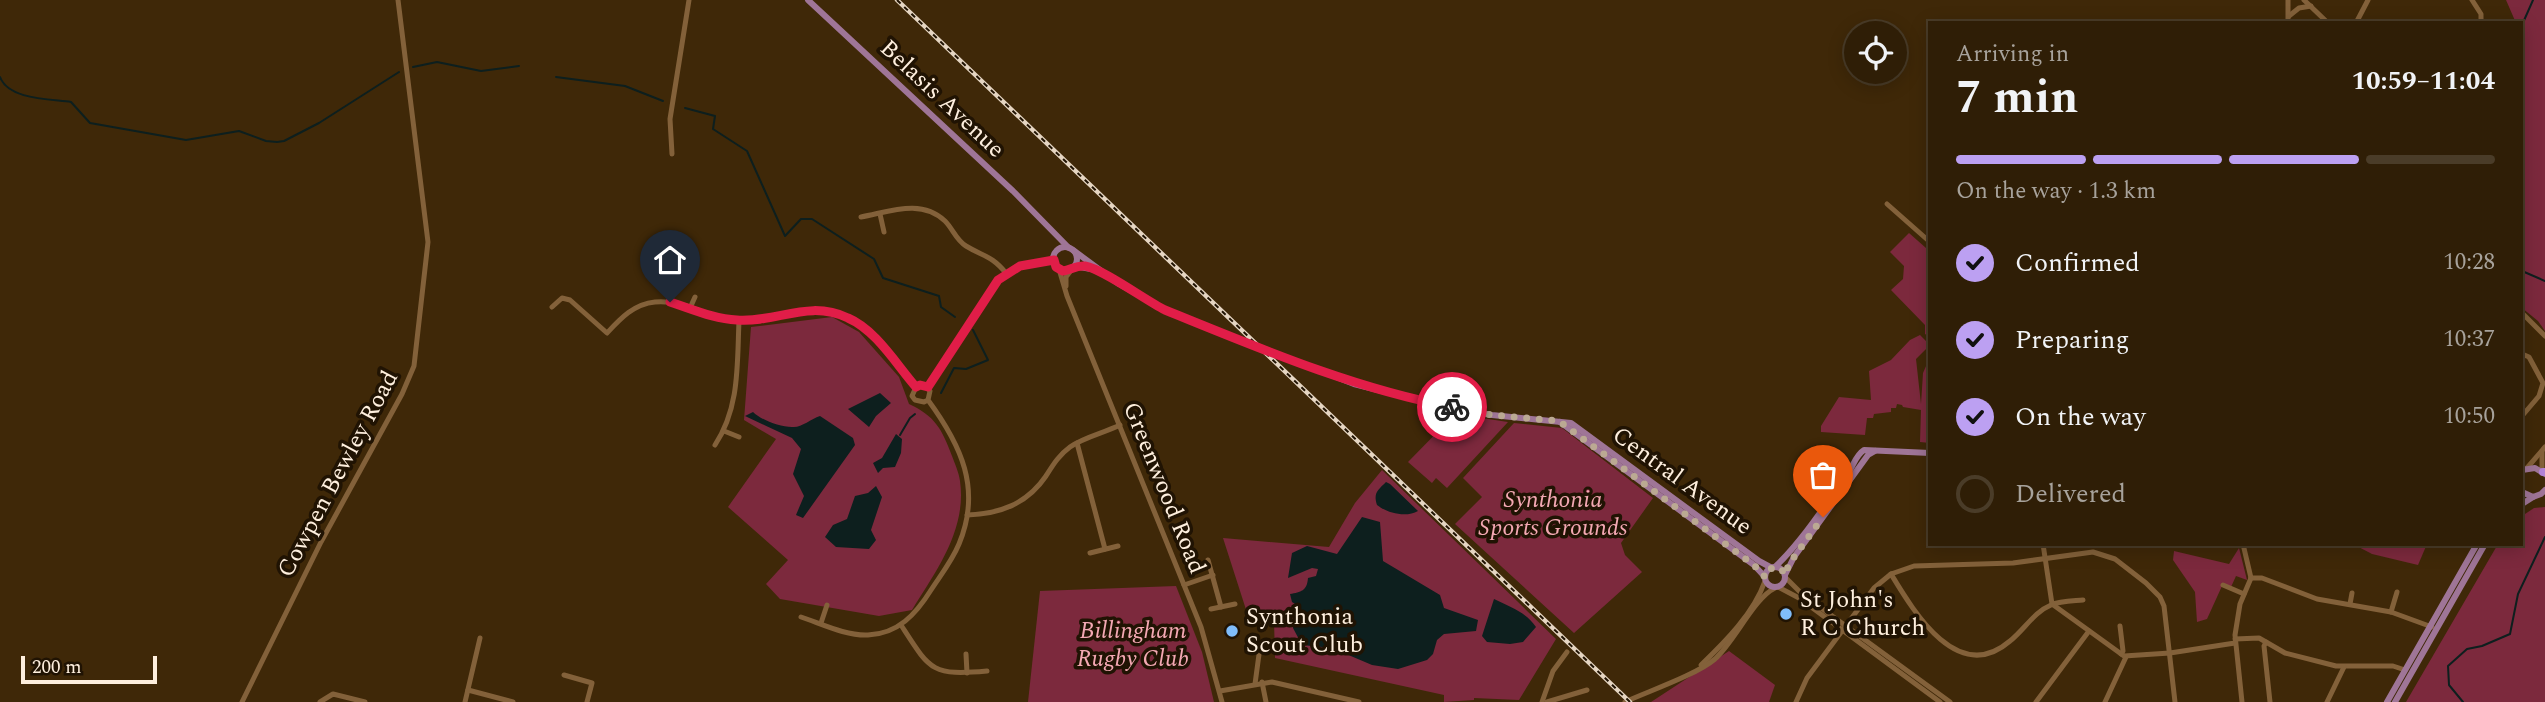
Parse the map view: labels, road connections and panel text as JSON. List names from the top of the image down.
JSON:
{
  "streets": {
    "main road": ["Belasis Avenue", "Central Avenue"],
    "street": ["Cowpen Bewley Road", "Greenwood Road"]
  },
  "crossings": [
    ["Belasis Avenue", "Central Avenue"],
    ["Belasis Avenue", "Greenwood Road"]
  ],
  "parks": ["Synthonia Sports Grounds", "Billingham Rugby Club"],
  "places": ["St John's R C Church", "Synthonia Scout Club"],
  "scale_bar": "200 m",
  "page": {
    "heading": ["7 min", "Arriving in", "10:59–11:04"],
    "bar": "On the way · 1.3 km",
    "list": [
      ["Confirmed", "10:28"],
      ["Preparing", "10:37"],
      ["On the way", "10:50"],
      "Delivered"
    ],
    "scale": "200 m"
  }
}
